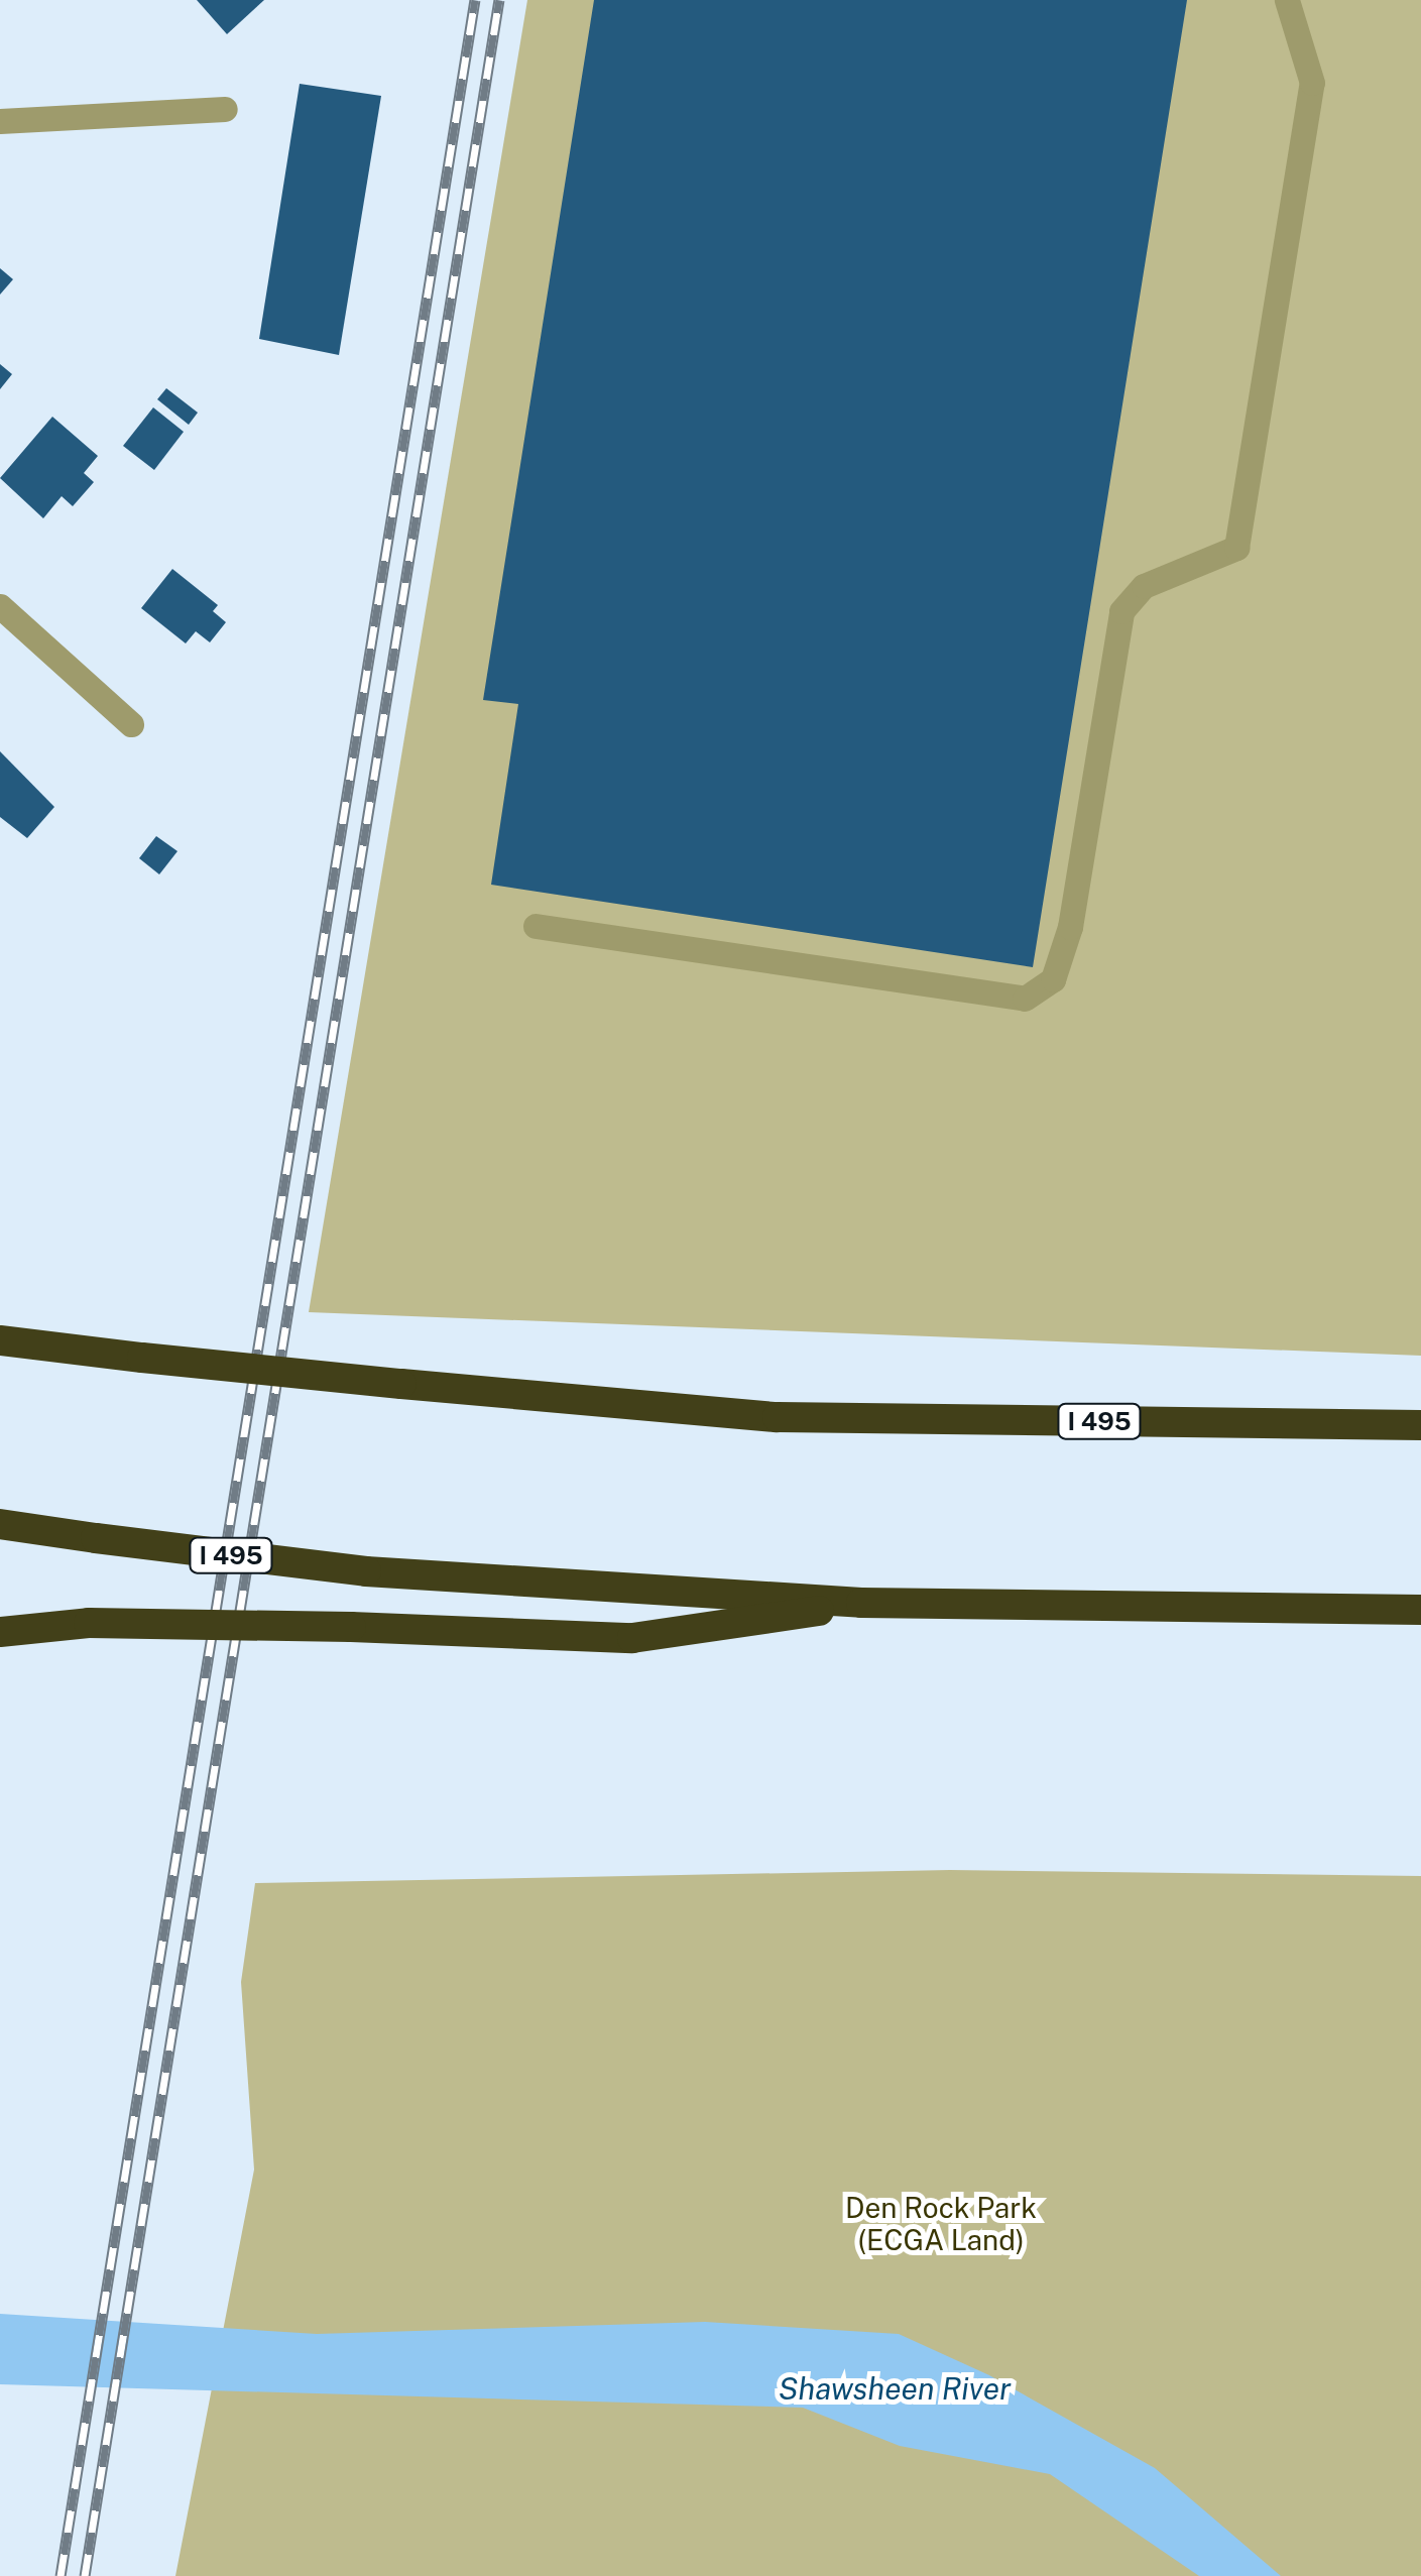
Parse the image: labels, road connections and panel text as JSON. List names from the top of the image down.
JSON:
{
  "streets": {
    "highway": ["I 495"]
  },
  "water": ["Shawsheen River"],
  "parks": ["Den Rock Park (ECGA Land)"]
}
